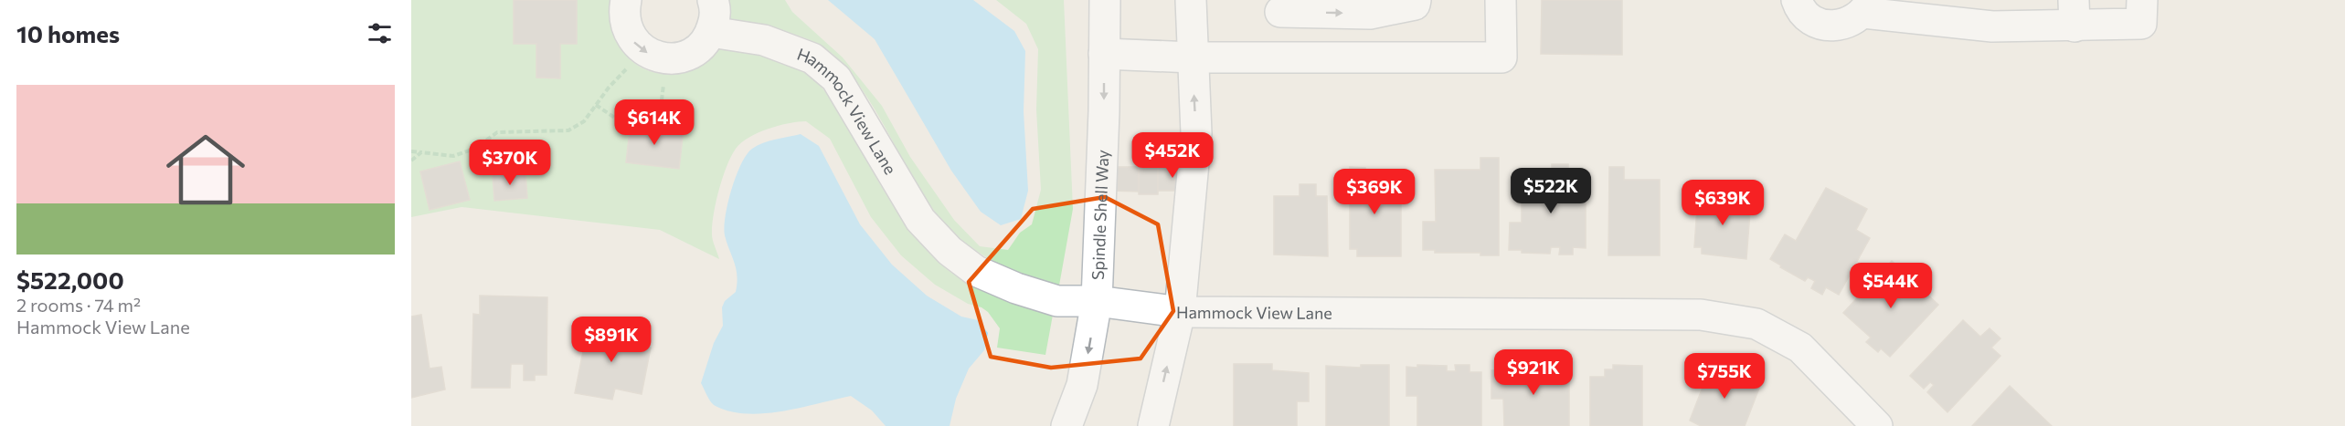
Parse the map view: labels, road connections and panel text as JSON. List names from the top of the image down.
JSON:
{
  "streets": {
    "street": ["Hammock View Lane", "Spindle Shell Way"]
  },
  "crossings": [
    ["Hammock View Lane", "Spindle Shell Way"]
  ],
  "page": {
    "heading": "10 homes",
    "list": [
      {
        "name": "$522,000",
        "note": "2 rooms · 74 m² · Hammock View Lane"
      }
    ],
    "price": [
      "$614K",
      "$452K",
      "$370K",
      "$522K",
      "$369K",
      "$639K",
      "$544K",
      "$891K",
      "$921K",
      "$755K"
    ]
  }
}
